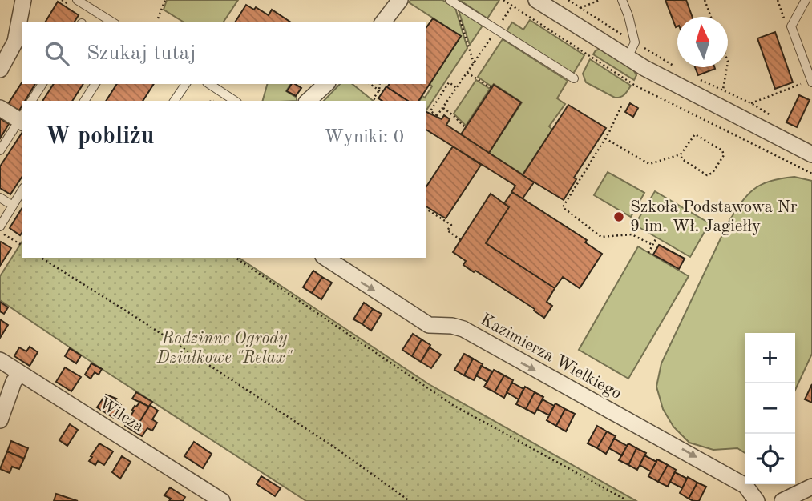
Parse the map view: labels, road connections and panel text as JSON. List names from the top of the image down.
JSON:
{
  "streets": {
    "street": ["Kazimierza Wielkiego", "Wilcza"]
  },
  "one_way": ["Kazimierza Wielkiego"],
  "parks": ["Rodzinne Ogrody Działkowe \"Relax\""],
  "places": ["Szkoła Podstawowa Nr 9 im. Wł. Jagiełły"],
  "north": "top",
  "page": {
    "search": "Szukaj tutaj",
    "heading": ["W pobliżu", "Wyniki: 0"],
    "map_buttons": ["+", "−"]
  }
}
